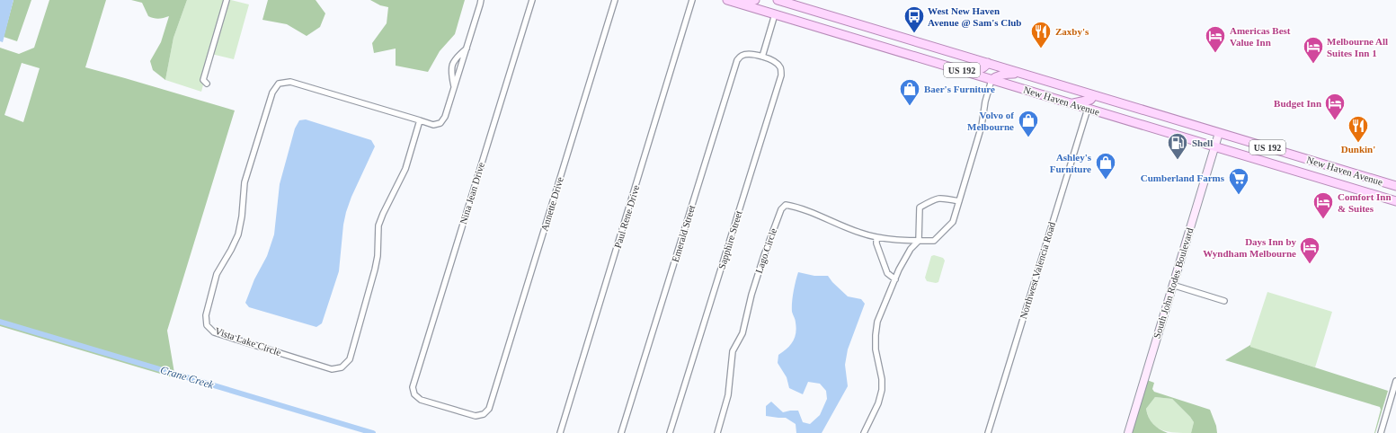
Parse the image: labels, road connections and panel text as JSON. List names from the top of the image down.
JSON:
{
  "streets": {
    "main road": ["US 192", "New Haven Avenue", "South John Rodes Boulevard"],
    "street": [
      "Nina Jean Drive",
      "Annette Drive",
      "Paul Rene Drive",
      "Emerald Street",
      "Sapphire Street",
      "Lago Circle",
      "Northwest Valencia Road",
      "Vista Lake Circle"
    ]
  },
  "crossings": [
    ["New Haven Avenue", "Lago Circle"],
    ["New Haven Avenue", "Northwest Valencia Road"],
    ["New Haven Avenue", "South John Rodes Boulevard"],
    ["Nina Jean Drive", "Annette Drive"],
    ["Emerald Street", "Sapphire Street"]
  ],
  "water": ["Crane Creek"],
  "places": {
    "bus stop": ["West New Haven Avenue @ Sam's Club"],
    "restaurant": ["Zaxby's", "Dunkin'"],
    "hotel": [
      "Americas Best Value Inn",
      "Melbourne All Suites Inn 1",
      "Budget Inn",
      "Comfort Inn & Suites",
      "Days Inn by Wyndham Melbourne"
    ],
    "shop": ["Baer's Furniture", "Volvo of Melbourne", "Ashley's Furniture"],
    "fuel station": ["Shell"],
    "supermarket": ["Cumberland Farms"]
  }
}
